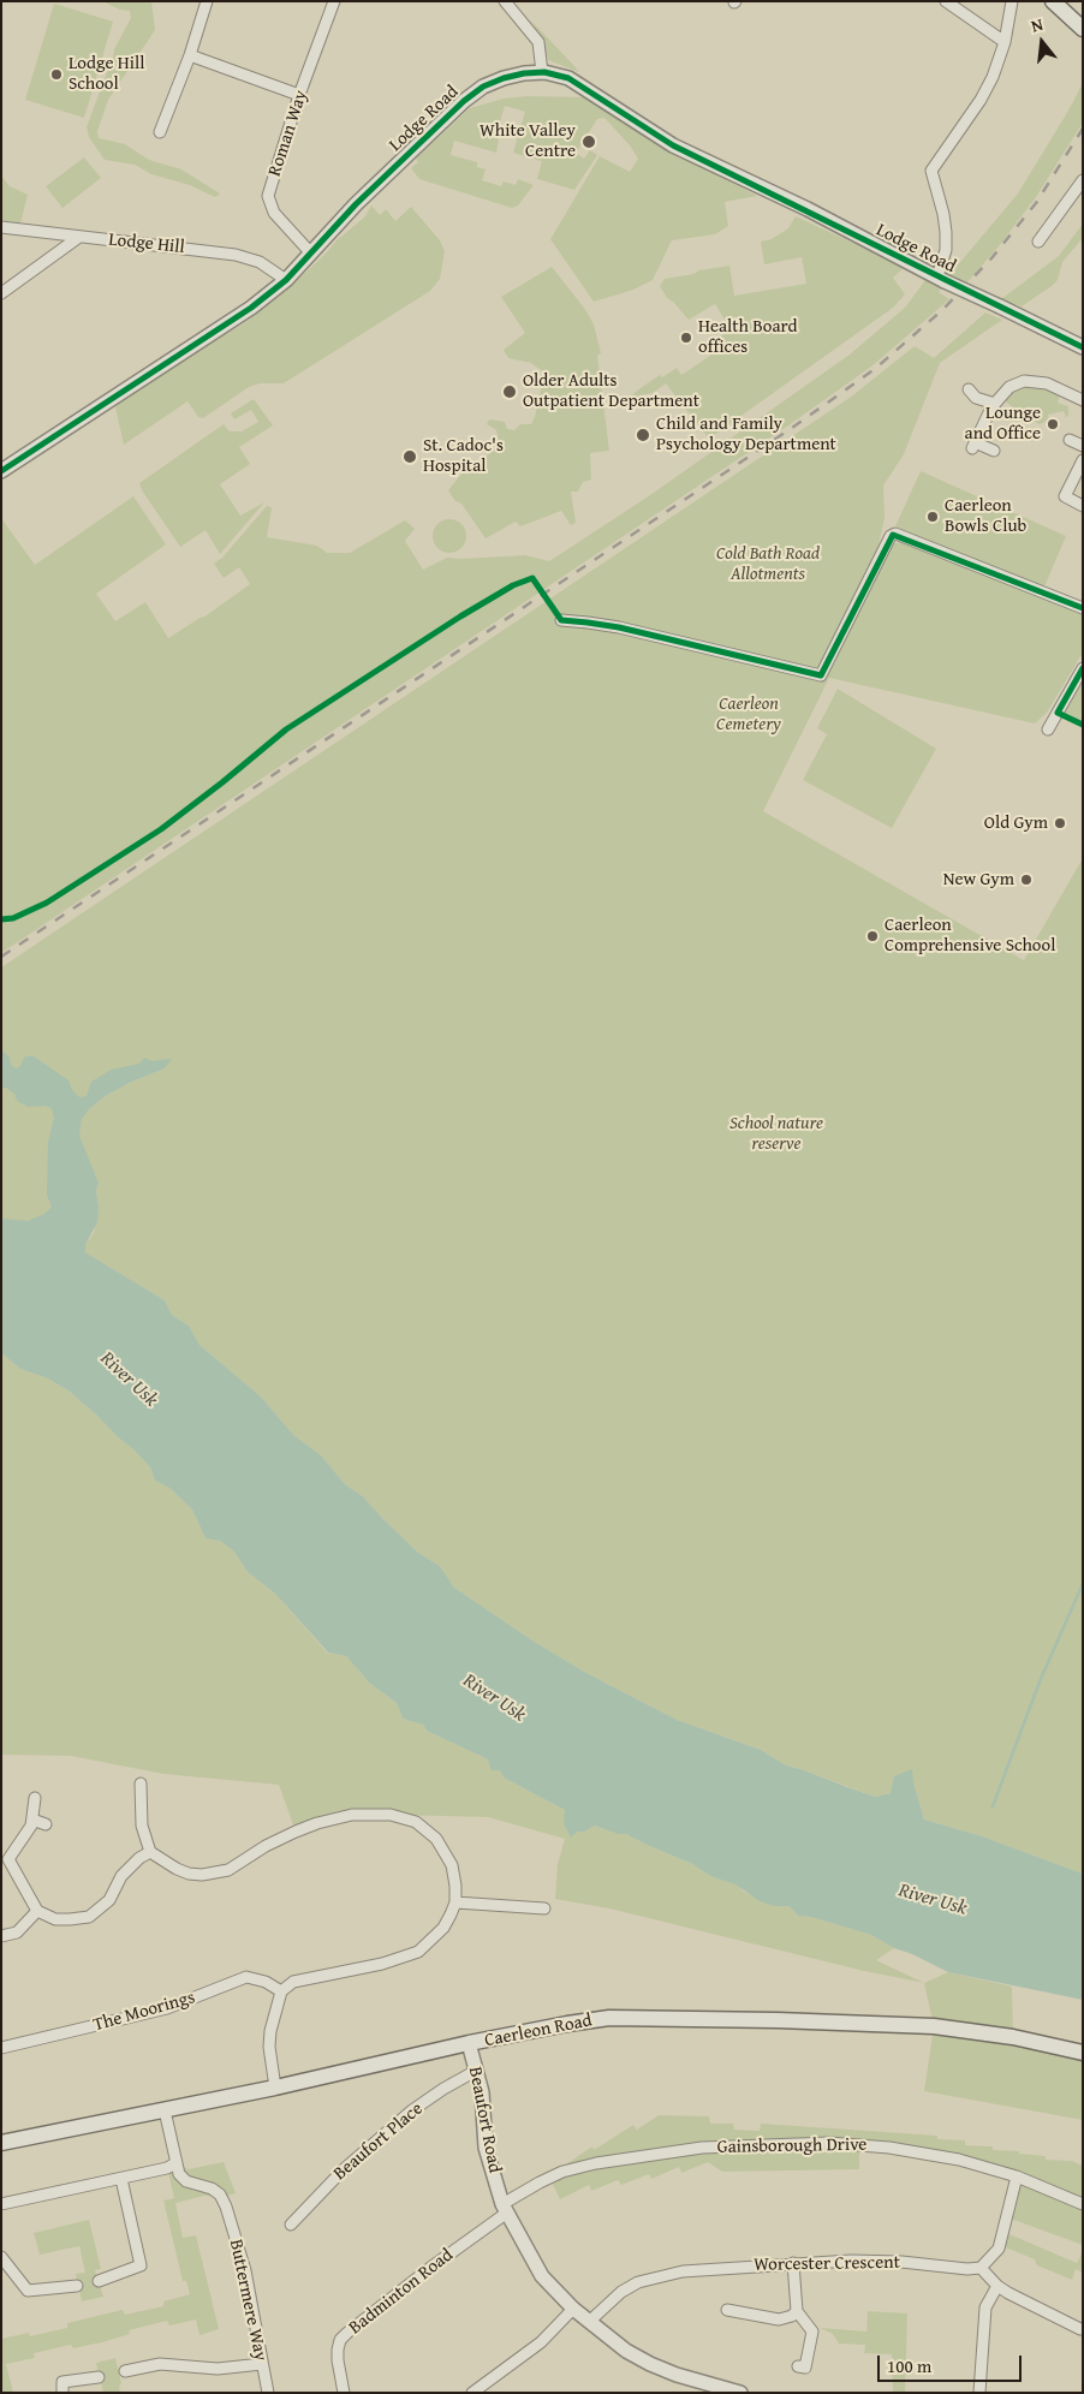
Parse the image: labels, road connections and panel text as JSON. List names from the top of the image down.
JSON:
{
  "streets": {
    "main road": ["Caerleon Road"],
    "street": [
      "Lodge Road",
      "Roman Way",
      "Lodge Hill",
      "The Moorings",
      "Beaufort Road",
      "Beaufort Place",
      "Gainsborough Drive",
      "Worcester Crescent",
      "Badminton Road",
      "Buttermere Way"
    ]
  },
  "crossings": [
    ["Lodge Road", "Roman Way"],
    ["Lodge Road", "Lodge Hill"],
    ["Caerleon Road", "Beaufort Road"],
    ["Beaufort Road", "Beaufort Place"],
    ["Beaufort Road", "Gainsborough Drive"],
    ["Beaufort Road", "Worcester Crescent"],
    ["Beaufort Road", "Badminton Road"],
    ["Gainsborough Drive", "Badminton Road"]
  ],
  "water": ["River Usk"],
  "parks": ["Cold Bath Road Allotments", "Caerleon Cemetery", "School nature reserve"],
  "places": [
    "Lodge Hill School",
    "White Valley Centre",
    "Health Board offices",
    "Older Adults Outpatient Department",
    "Lounge and Office",
    "Child and Family Psychology Department",
    "St. Cadoc's Hospital",
    "Caerleon Bowls Club",
    "Old Gym",
    "New Gym",
    "Caerleon Comprehensive School"
  ],
  "scale_bar": "100 m",
  "north": "top"
}
